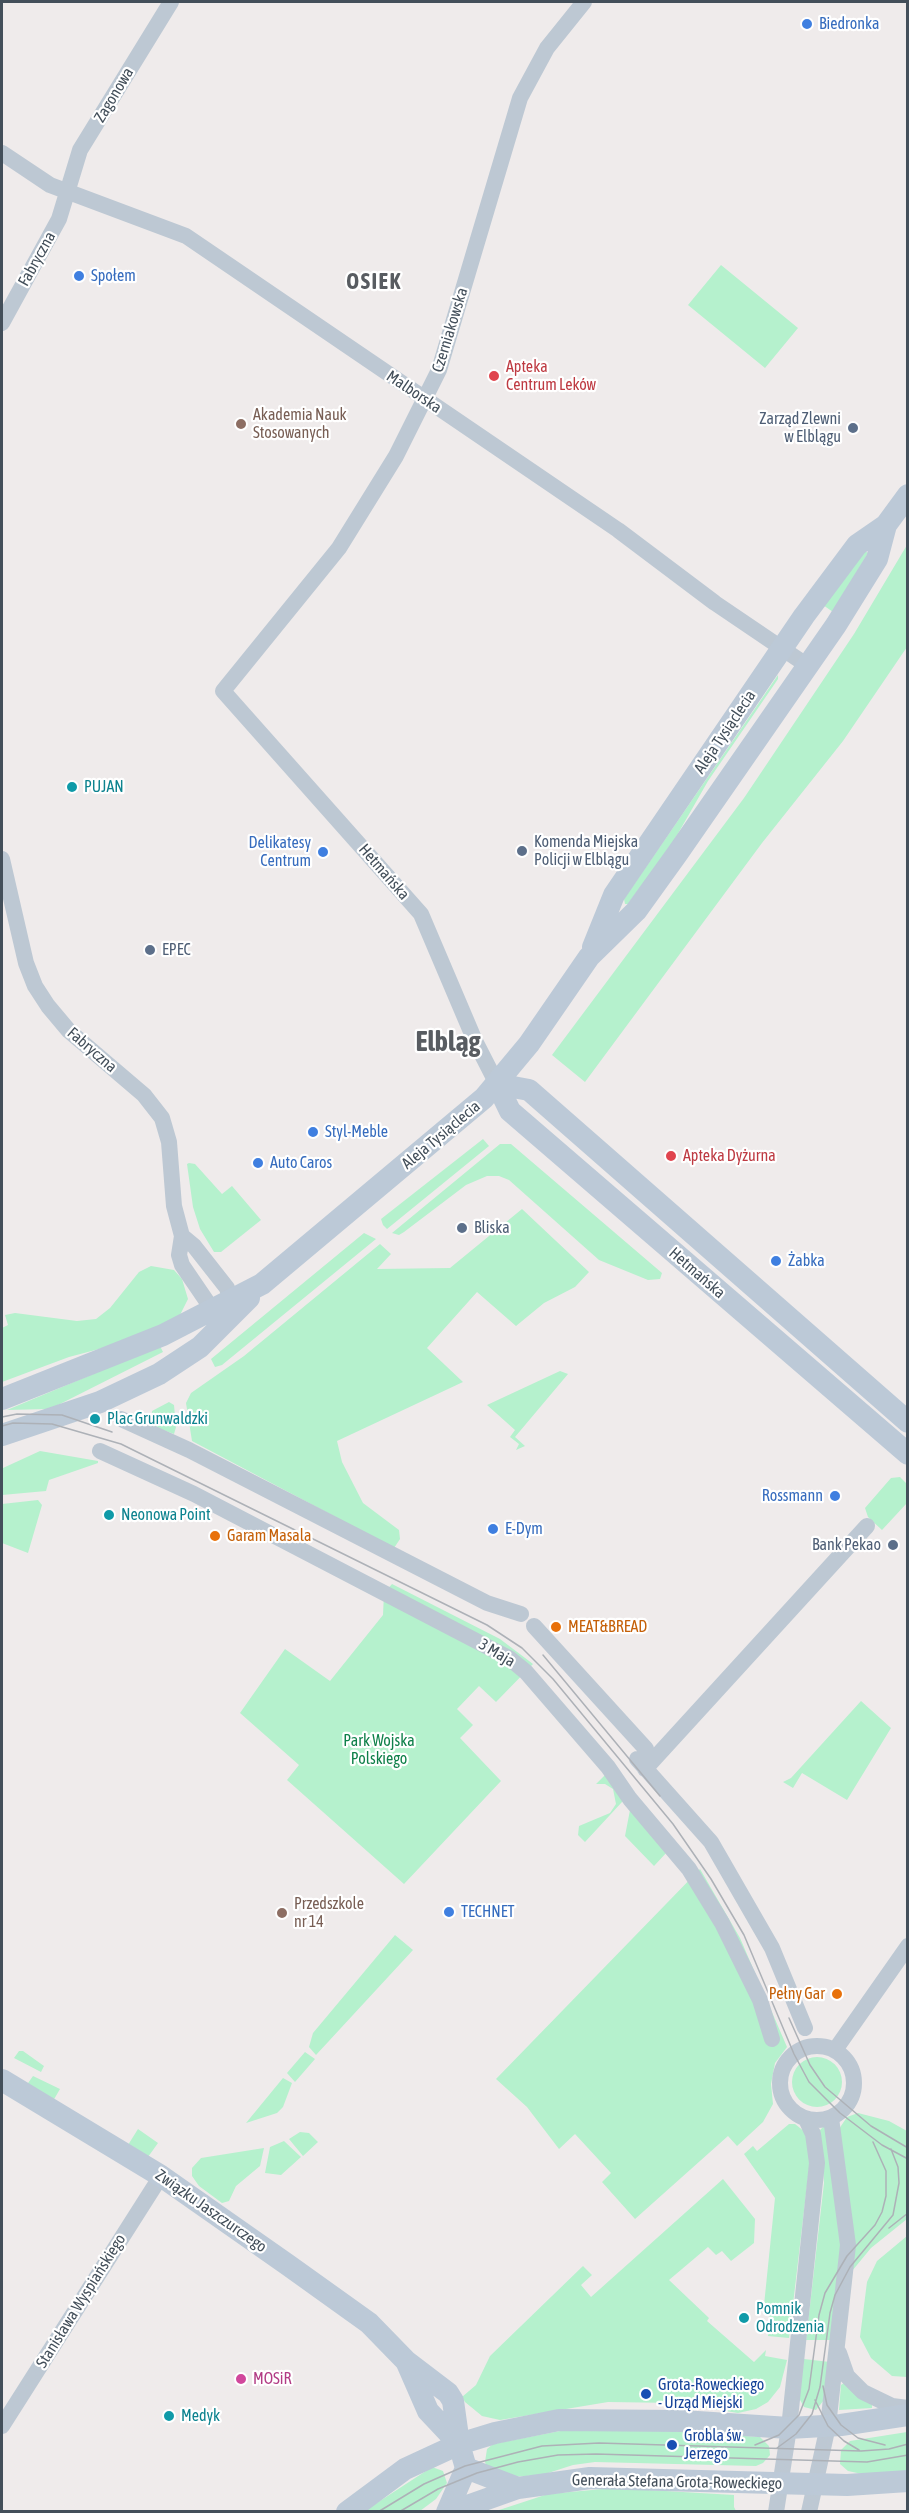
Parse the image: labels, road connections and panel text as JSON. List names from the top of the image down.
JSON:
{
  "streets": {
    "main road": [
      "Aleja Tysiąclecia",
      "Hetmańska",
      "Związku Jaszczurczego",
      "Generała Stefana Grota-Roweckiego"
    ],
    "street": [
      "Zagonowa",
      "Fabryczna",
      "Czerniakowska",
      "Malborska",
      "3 Maja",
      "Stanisława Wyspiańskiego"
    ]
  },
  "crossings": [
    ["Zagonowa", "Fabryczna"],
    ["Zagonowa", "Malborska"],
    ["Fabryczna", "Malborska"],
    ["Fabryczna", "Aleja Tysiąclecia"],
    ["Czerniakowska", "Malborska"],
    ["Czerniakowska", "Hetmańska"],
    ["Malborska", "Aleja Tysiąclecia"],
    ["Aleja Tysiąclecia", "Hetmańska"],
    ["Związku Jaszczurczego", "Stanisława Wyspiańskiego"]
  ],
  "districts": ["OSIEK", "Elbląg"],
  "parks": ["Park Wojska Polskiego"],
  "places": [
    "Biedronka",
    "Społem",
    "Apteka Centrum Leków",
    "Akademia Nauk Stosowanych",
    "Zarząd Zlewni w Elblągu",
    "PUJAN",
    "Komenda Miejska Policji w Elblągu",
    "Delikatesy Centrum",
    "EPEC",
    "Styl-Meble",
    "Apteka Dyżurna",
    "Auto Caros",
    "Bliska",
    "Żabka",
    "Plac Grunwaldzki",
    "Rossmann",
    "Neonowa Point",
    "E-Dym",
    "Garam Masala",
    "Bank Pekao",
    "MEAT&BREAD",
    "TECHNET",
    "Przedszkole nr 14",
    "Pełny Gar",
    "Pomnik Odrodzenia",
    "MOSiR",
    "Grota-Roweckiego - Urząd Miejski",
    "Medyk",
    "Grobla św. Jerzego"
  ]
}
